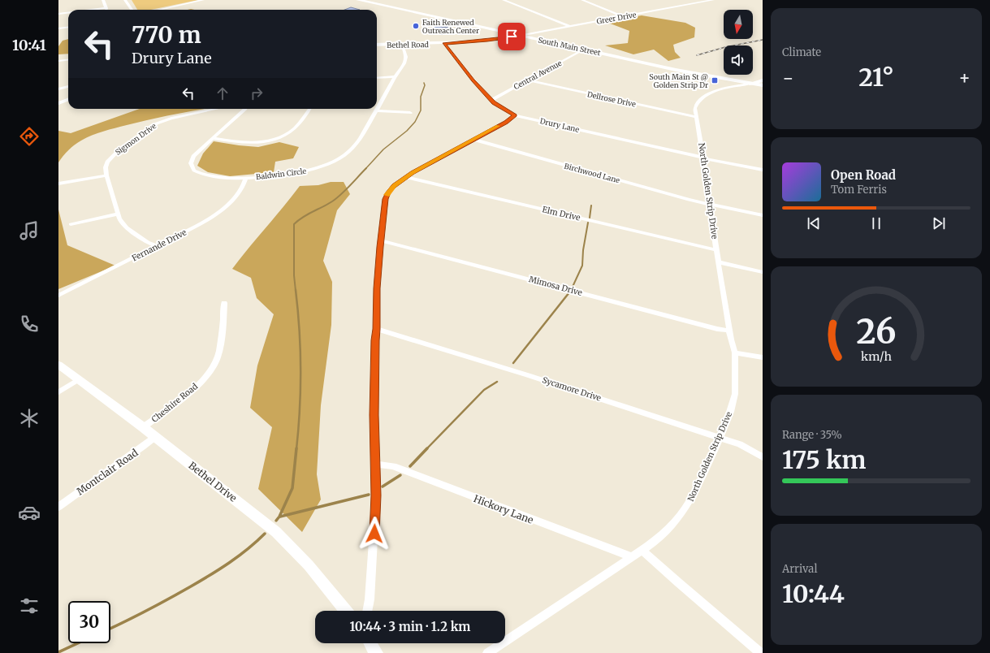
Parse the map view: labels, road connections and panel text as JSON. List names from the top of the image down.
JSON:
{
  "streets": {
    "main road": ["South Main Street"],
    "street": [
      "Greer Drive",
      "Bethel Road",
      "Central Avenue",
      "Dellrose Drive",
      "Drury Lane",
      "Sigmon Drive",
      "Birchwood Lane",
      "Baldwin Circle",
      "North Golden Strip Drive",
      "Elm Drive",
      "Fernande Drive",
      "Mimosa Drive",
      "Sycamore Drive",
      "Cheshire Road",
      "Montclair Road",
      "Bethel Drive",
      "Hickory Lane"
    ]
  },
  "crossings": [
    ["Greer Drive", "Bethel Road"],
    ["Greer Drive", "South Main Street"],
    ["Bethel Road", "South Main Street"],
    ["Bethel Road", "Drury Lane"],
    ["Bethel Road", "Baldwin Circle"],
    ["South Main Street", "Central Avenue"],
    ["South Main Street", "North Golden Strip Drive"],
    ["Central Avenue", "Dellrose Drive"],
    ["Central Avenue", "Drury Lane"],
    ["Dellrose Drive", "North Golden Strip Drive"],
    ["Drury Lane", "North Golden Strip Drive"],
    ["Sigmon Drive", "Fernande Drive"],
    ["Birchwood Lane", "North Golden Strip Drive"],
    ["Baldwin Circle", "Fernande Drive"],
    ["North Golden Strip Drive", "Elm Drive"],
    ["North Golden Strip Drive", "Mimosa Drive"],
    ["North Golden Strip Drive", "Sycamore Drive"],
    ["North Golden Strip Drive", "Hickory Lane"],
    ["Cheshire Road", "Bethel Drive"],
    ["Montclair Road", "Bethel Drive"]
  ],
  "places": {
    "other": ["Faith Renewed Outreach Center"],
    "transit": ["South Main St @ Golden Strip Dr"]
  },
  "north": "bottom",
  "page": {
    "tabs": "10:41",
    "tile": [
      "Climate",
      ["Range · 35%", "175 km"],
      ["Arrival", "10:44"]
    ],
    "turn": ["770 m", "Drury Lane"],
    "heat": ["−", "21°", "+"],
    "song": ["Open Road", "Tom Ferris"],
    "limit": "30",
    "trip": "10:44 · 3 min · 1.2 km",
    "gauge": ["26", "km/h"]
  }
}
